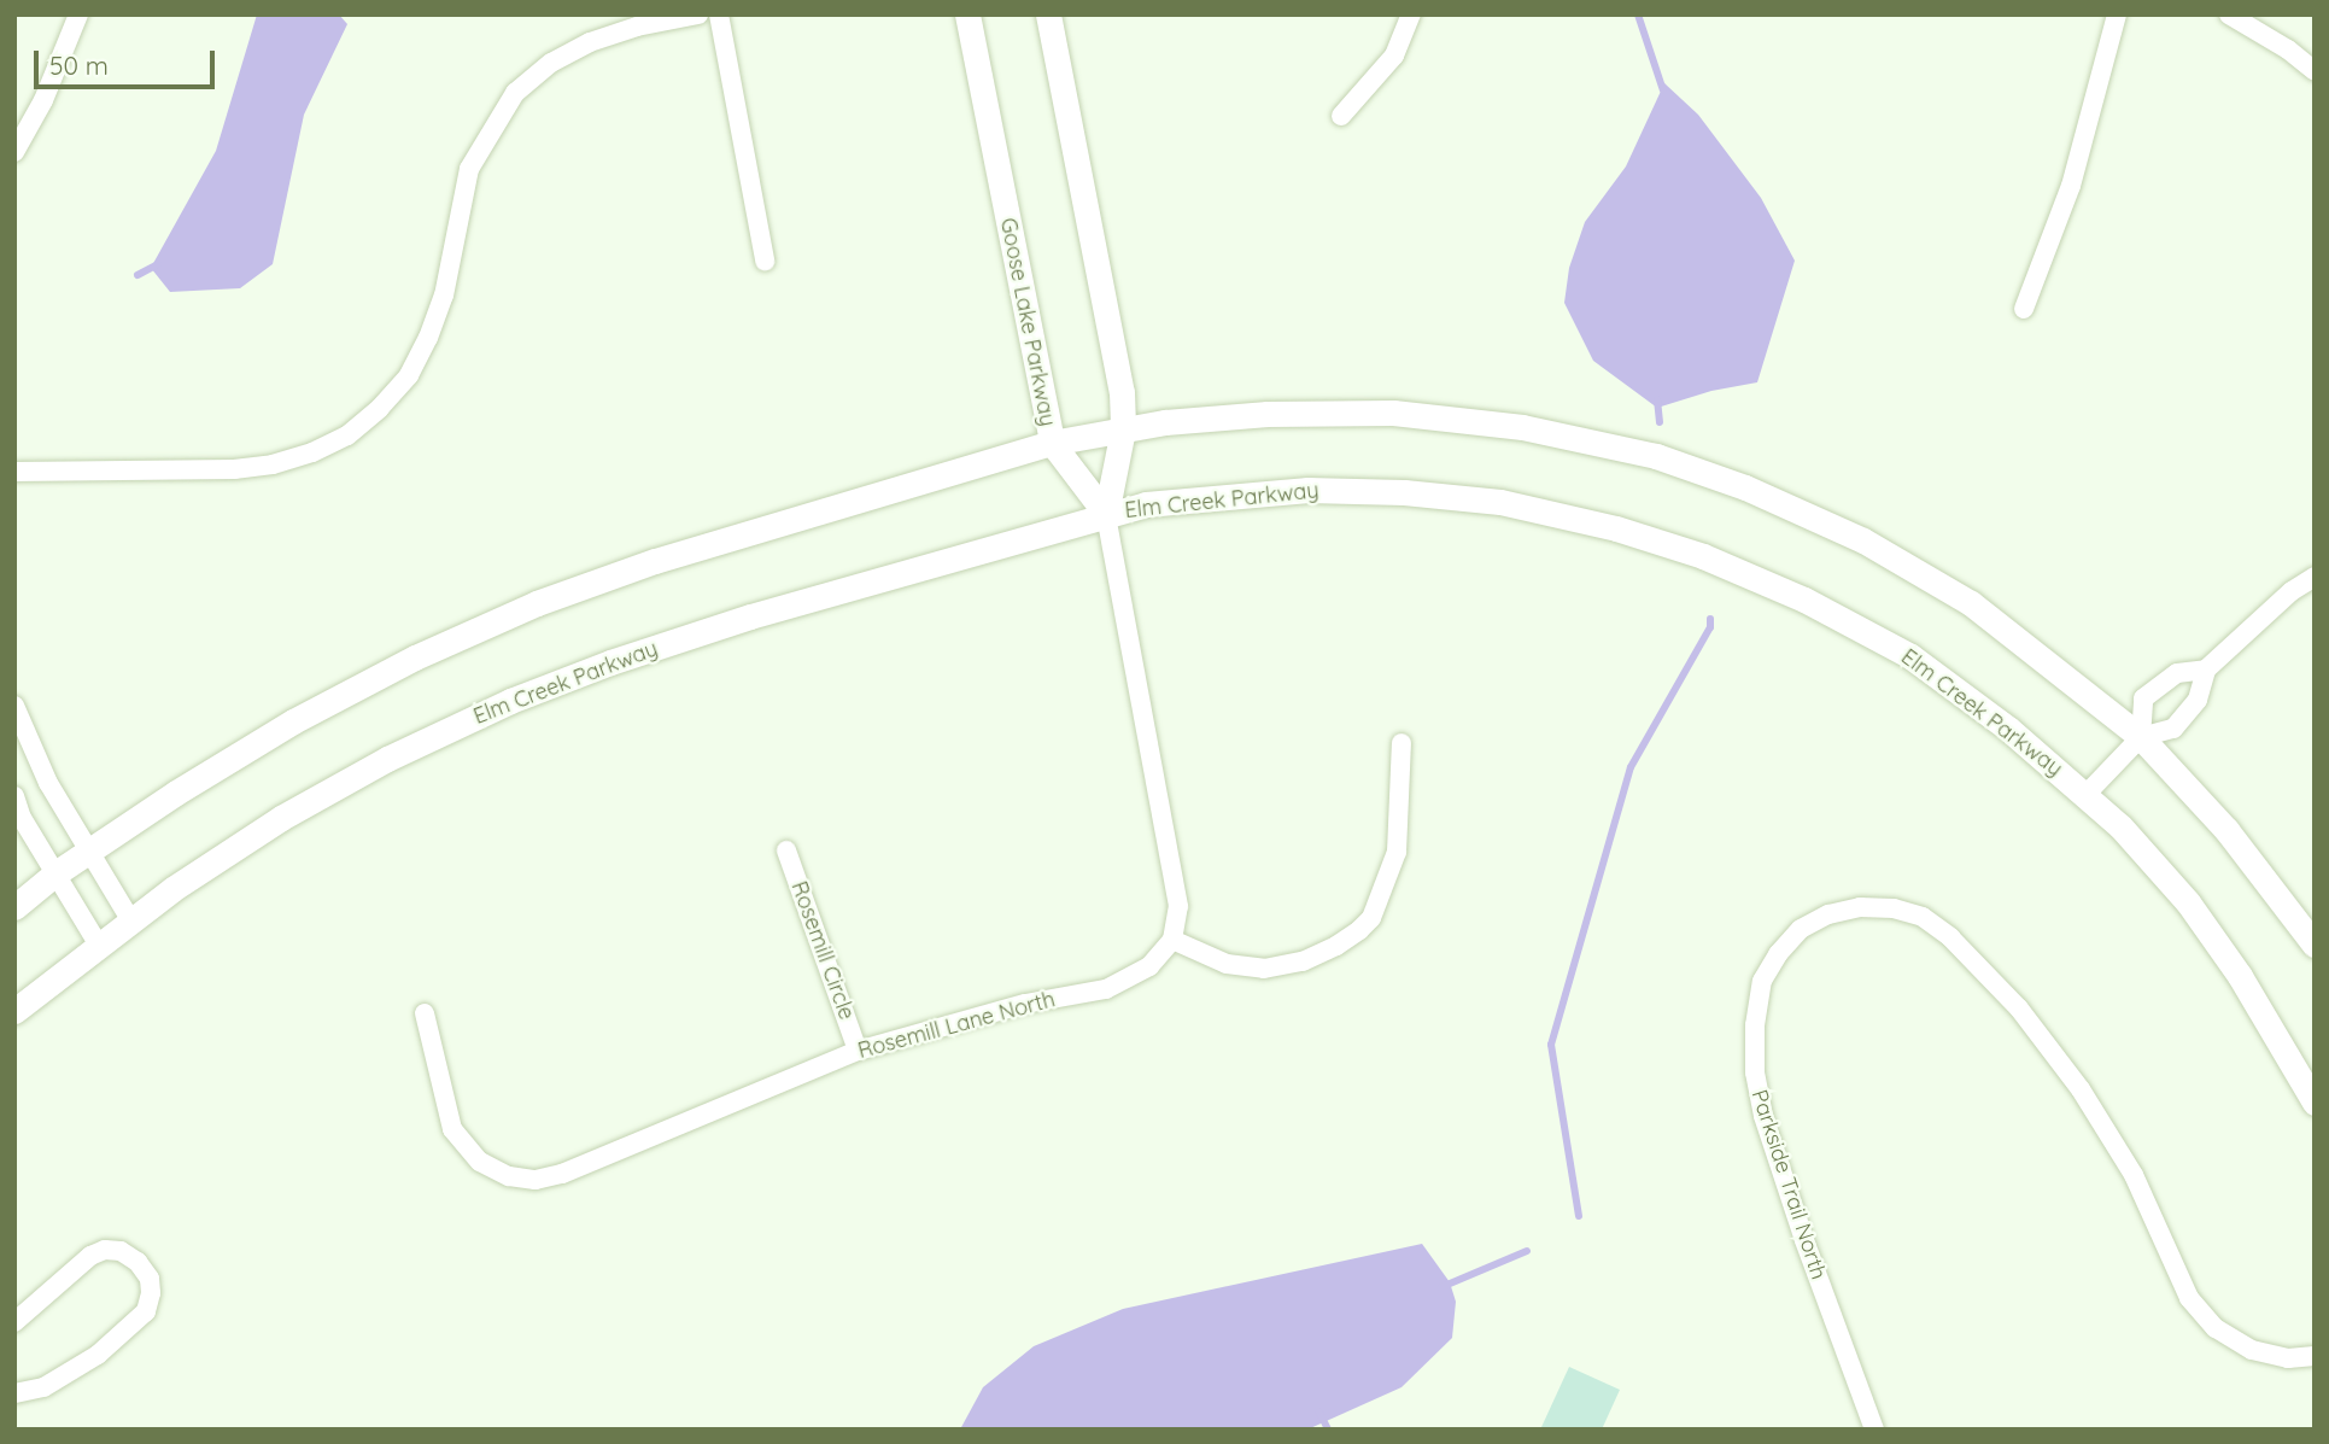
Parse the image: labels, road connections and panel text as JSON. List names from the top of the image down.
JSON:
{
  "streets": {
    "street": [
      "Goose Lake Parkway",
      "Elm Creek Parkway",
      "Rosemill Circle",
      "Rosemill Lane North",
      "Parkside Trail North"
    ]
  },
  "crossings": [
    ["Goose Lake Parkway", "Elm Creek Parkway"],
    ["Rosemill Circle", "Rosemill Lane North"]
  ],
  "scale_bar": "50 m"
}
